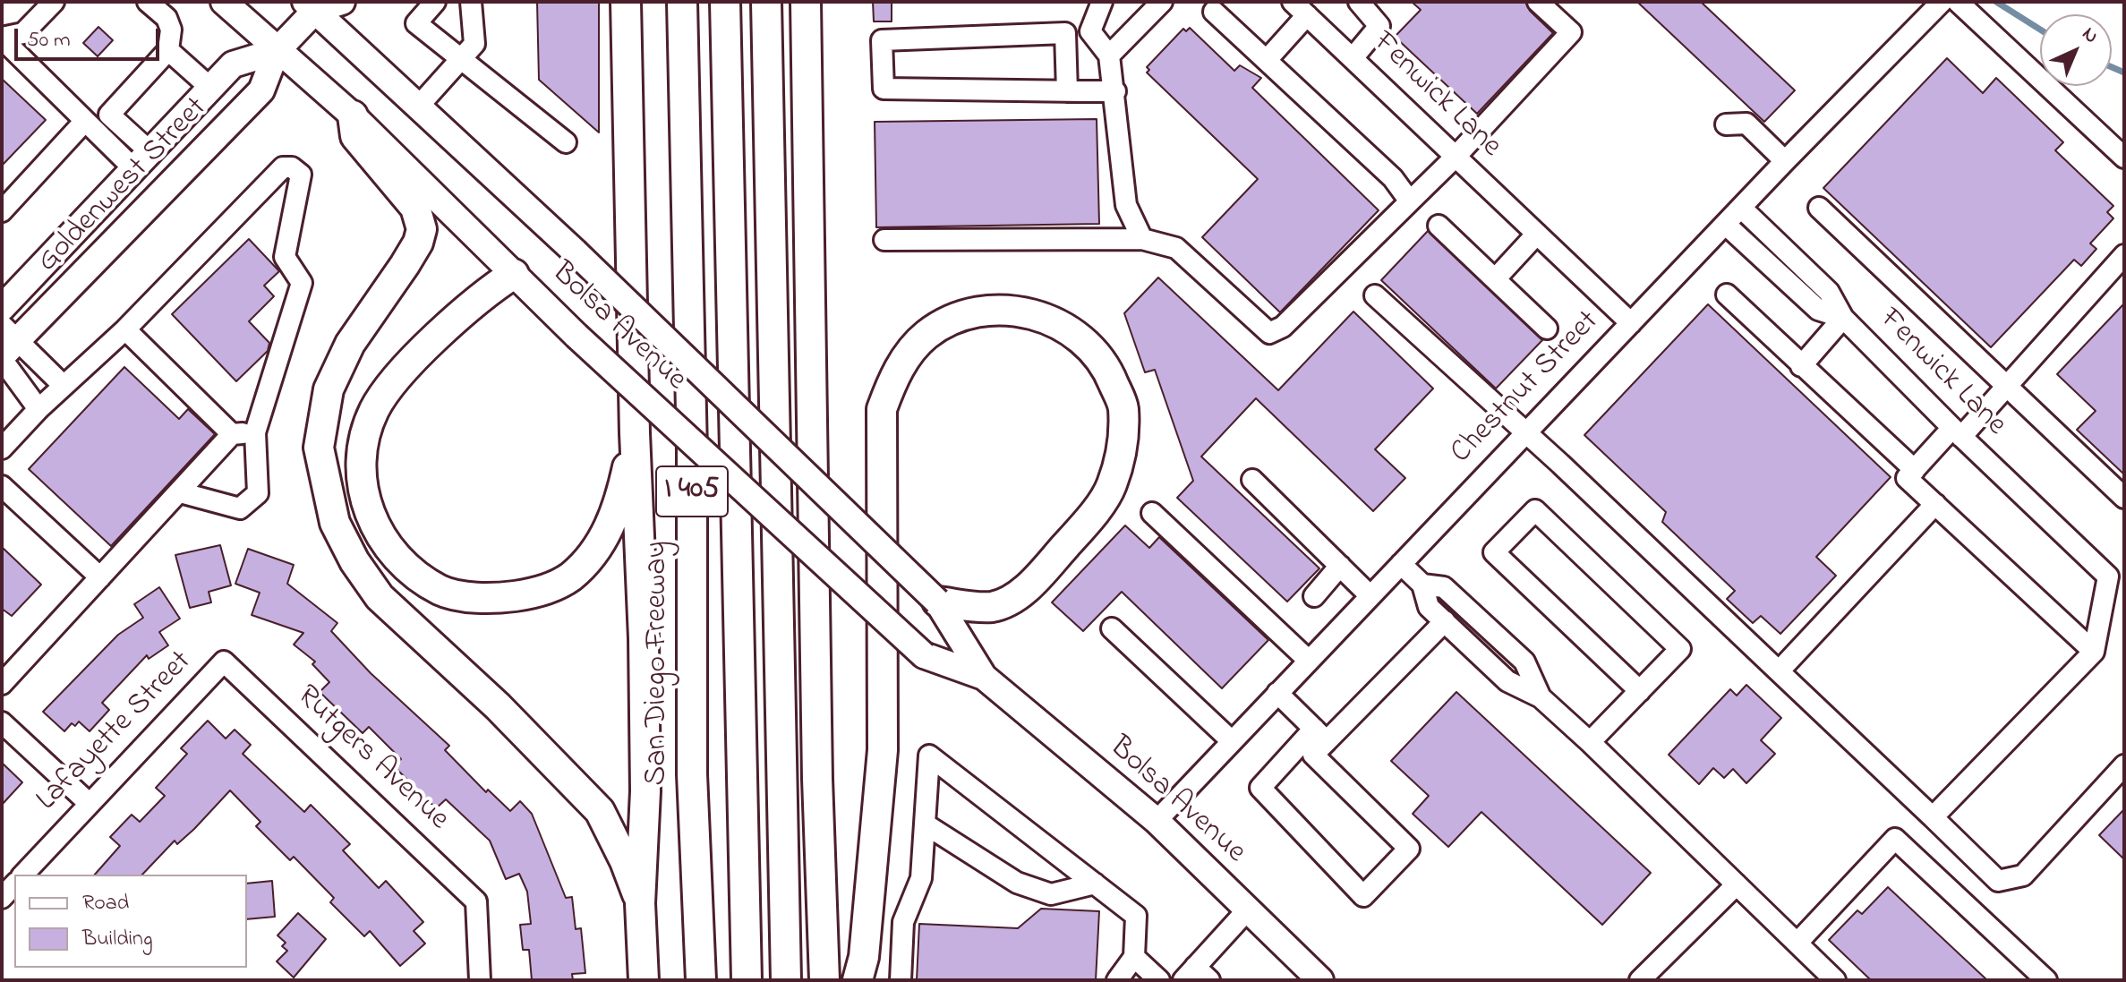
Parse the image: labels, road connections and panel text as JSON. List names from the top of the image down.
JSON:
{
  "streets": {
    "highway": ["I 405", "San Diego Freeway"],
    "main road": ["Goldenwest Street", "Bolsa Avenue"],
    "street": [
      "Fenwick Lane",
      "Chestnut Street",
      "Lafayette Street",
      "Rutgers Avenue"
    ]
  },
  "crossings": [
    ["Fenwick Lane", "Chestnut Street"],
    ["Goldenwest Street", "Bolsa Avenue"],
    ["Bolsa Avenue", "Chestnut Street"],
    ["Lafayette Street", "Rutgers Avenue"]
  ],
  "legend": ["Road", "Building"],
  "scale_bar": "50 m",
  "north": "top right"
}
